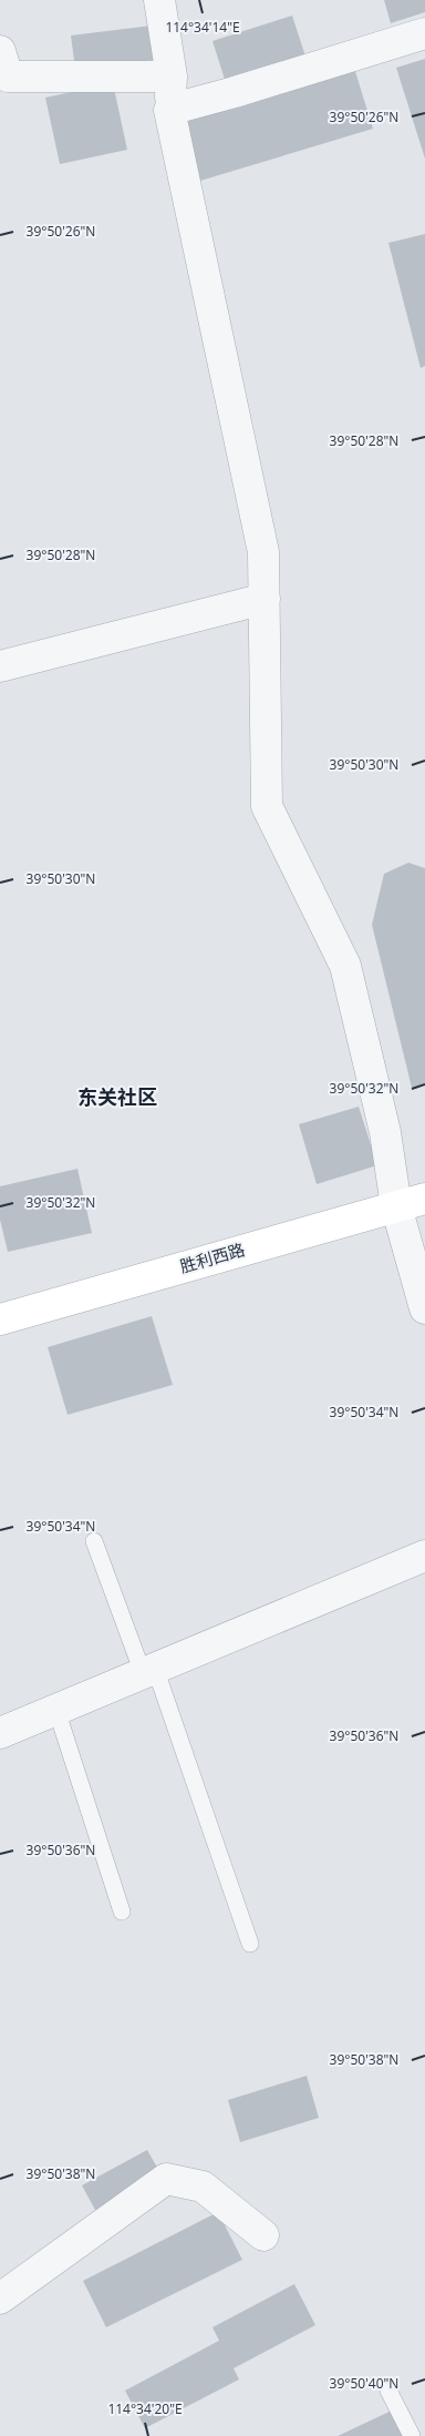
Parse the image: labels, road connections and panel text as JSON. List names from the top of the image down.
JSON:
{
  "streets": {
    "main road": ["胜利西路"]
  },
  "districts": ["东关社区"],
  "coordinates": [
    "114°34'14\"E",
    "39°50'26\"N",
    "39°50'28\"N",
    "39°50'30\"N",
    "39°50'32\"N",
    "39°50'34\"N",
    "39°50'36\"N",
    "39°50'38\"N",
    "39°50'40\"N",
    "114°34'20\"E"
  ]
}
